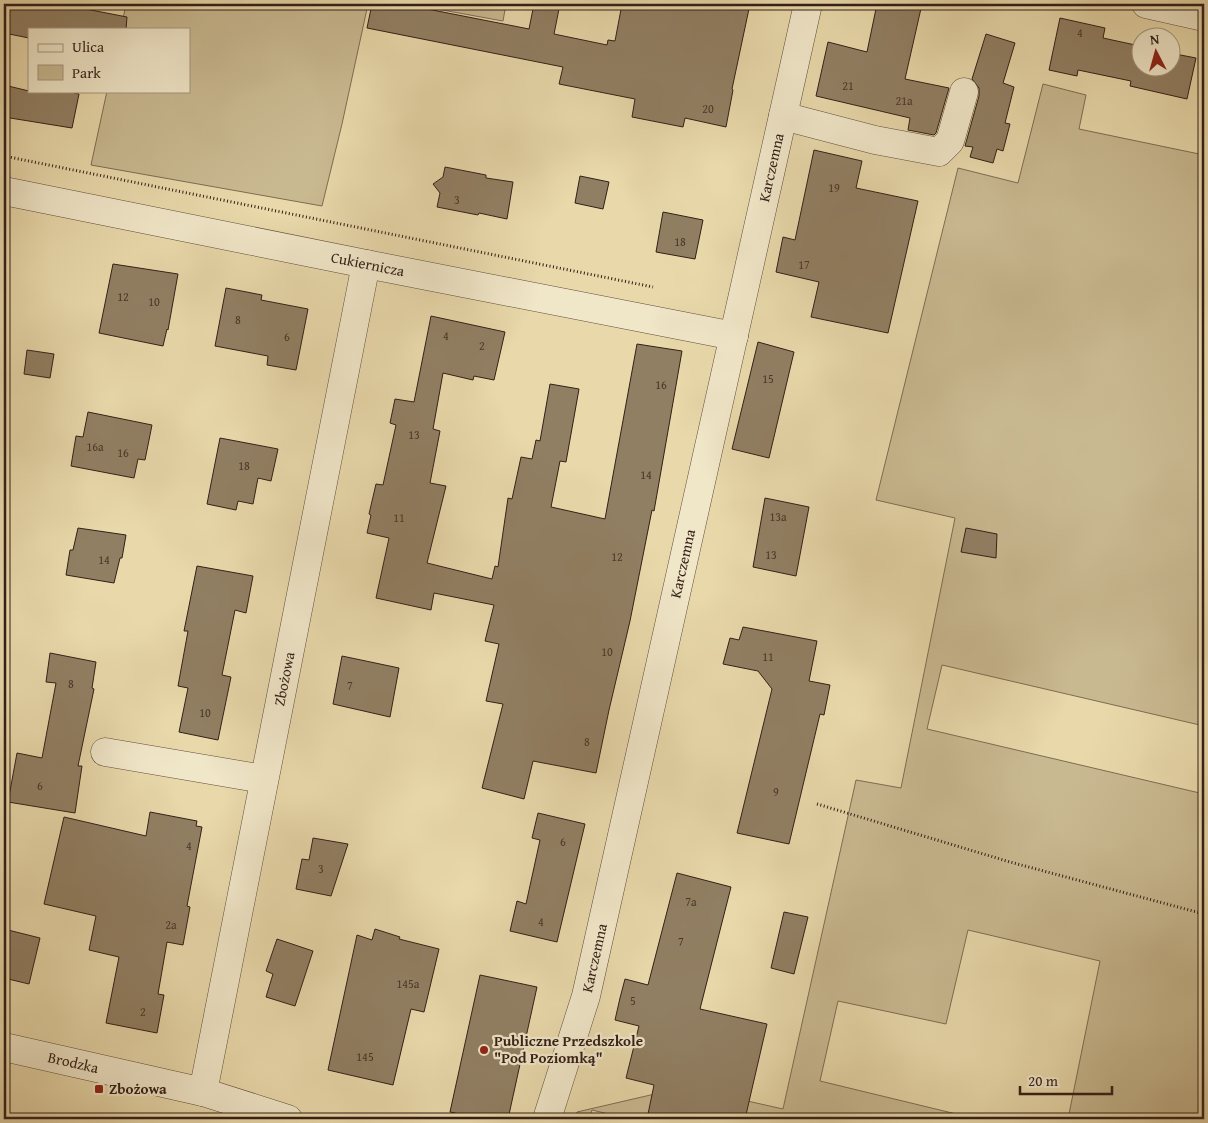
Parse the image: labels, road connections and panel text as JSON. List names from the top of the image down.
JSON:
{
  "streets": {
    "street": [
      "Karczemna",
      "Cukiernicza",
      "Zbożowa",
      "Brodzka"
    ]
  },
  "crossings": [
    ["Karczemna", "Cukiernicza"],
    ["Cukiernicza", "Zbożowa"],
    ["Zbożowa", "Brodzka"]
  ],
  "places": {
    "other": ["Publiczne Przedszkole \"Pod Poziomką\""],
    "transit": ["Zbożowa"]
  },
  "house_numbers": [
    "4",
    "21",
    "21a",
    "20",
    "19",
    "3",
    "18",
    "17",
    "12",
    "10",
    "8",
    "4",
    "6",
    "2",
    "15",
    "16",
    "13",
    "16a",
    "16",
    "18",
    "14",
    "13a",
    "11",
    "13",
    "12",
    "14",
    "10",
    "11",
    "8",
    "7",
    "10",
    "8",
    "6",
    "9",
    "6",
    "4",
    "3",
    "7a",
    "4",
    "2a",
    "7",
    "145a",
    "5",
    "2",
    "145"
  ],
  "legend": ["Ulica", "Park"],
  "scale_bar": "20 m",
  "north": "top"
}
